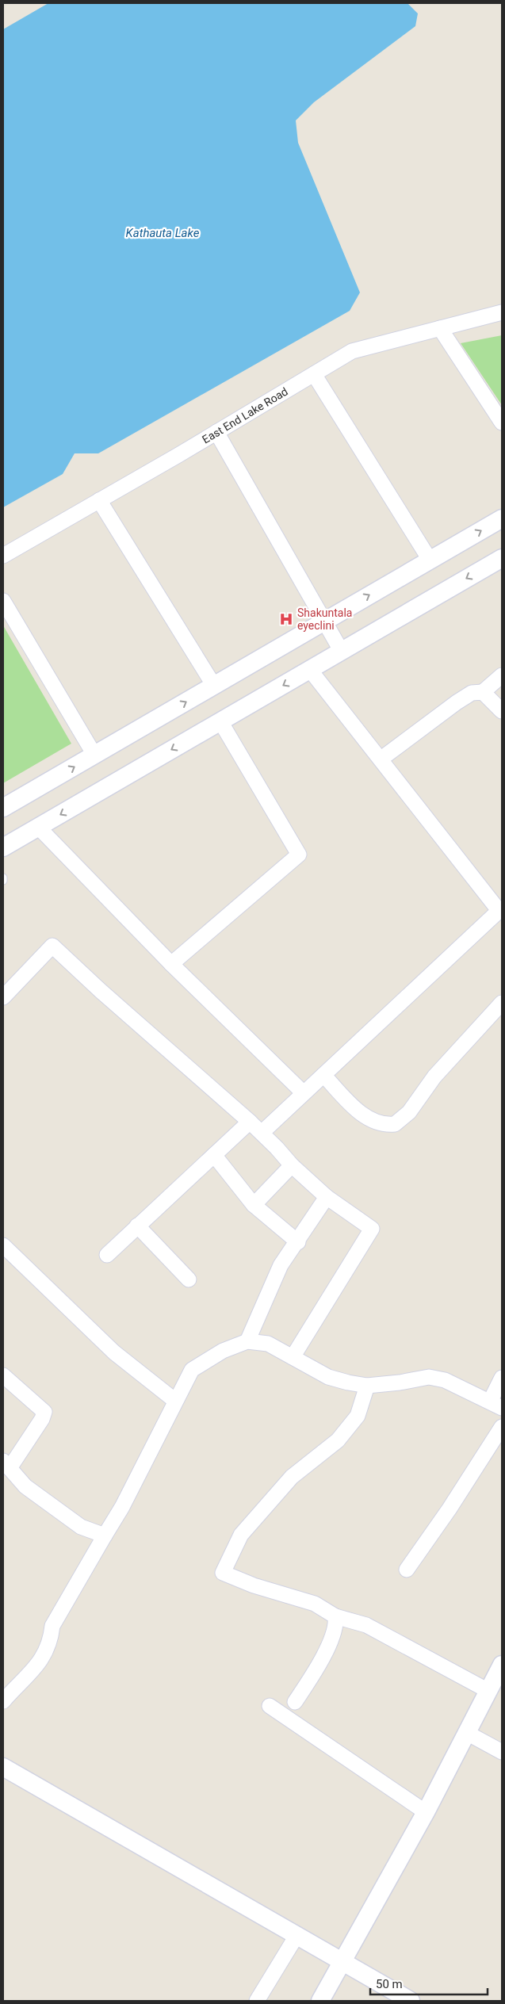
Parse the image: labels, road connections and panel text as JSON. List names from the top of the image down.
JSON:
{
  "streets": {
    "street": ["East End Lake Road"]
  },
  "water": ["Kathauta Lake"],
  "places": {
    "hospital": ["Shakuntala eyeclini"]
  },
  "scale_bar": "50 m"
}
